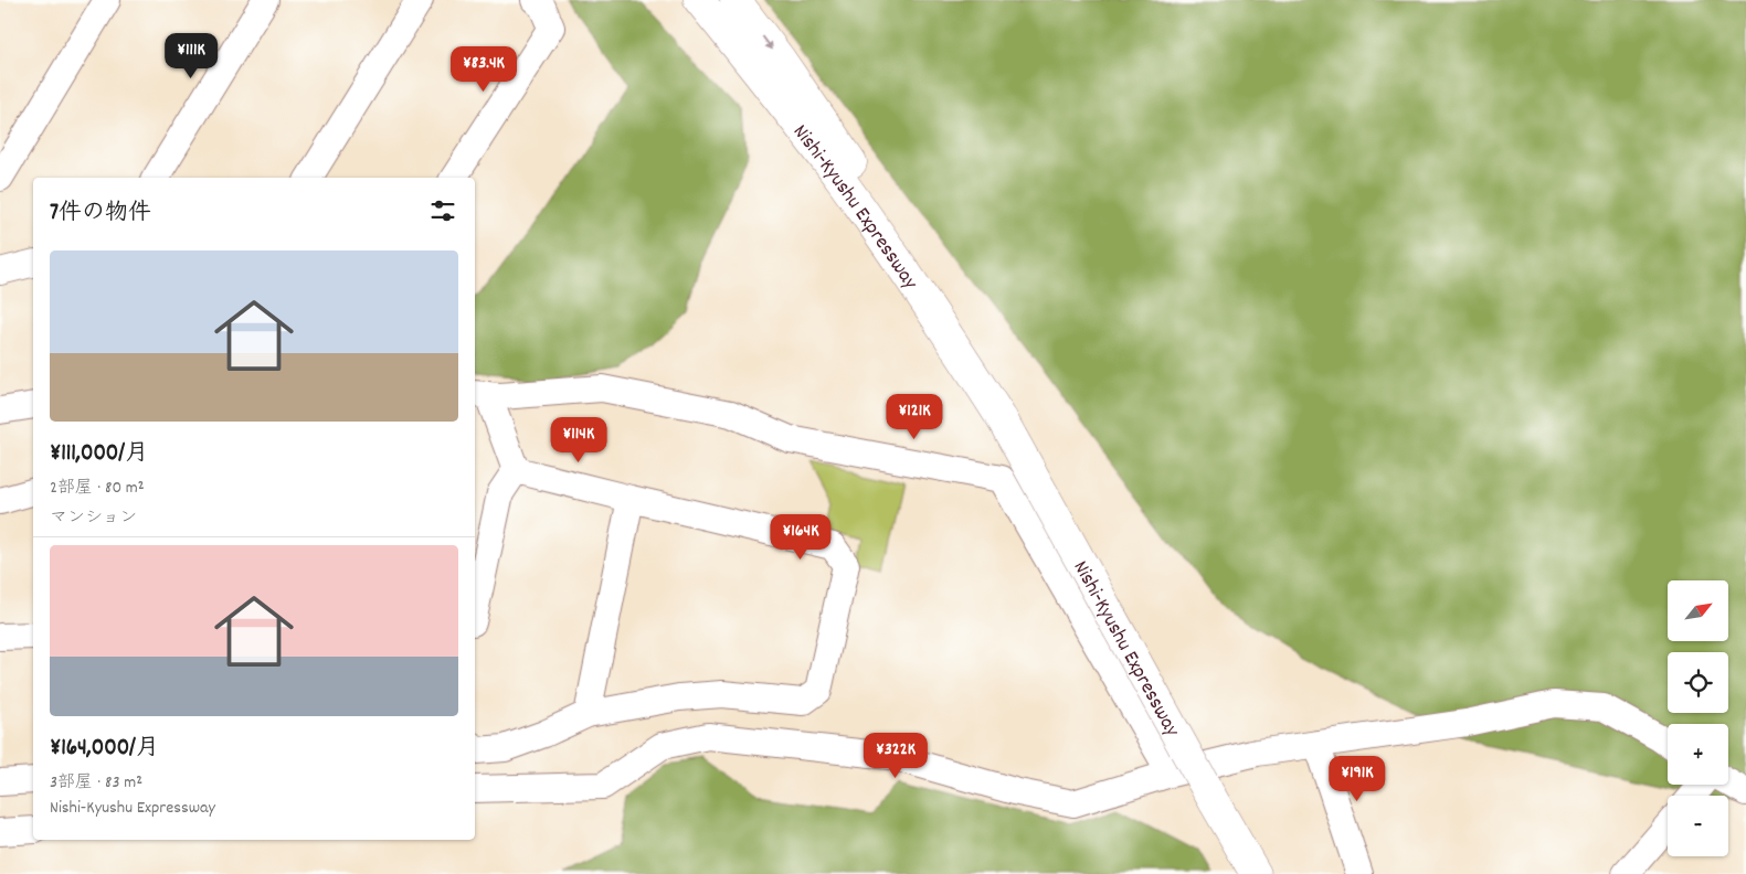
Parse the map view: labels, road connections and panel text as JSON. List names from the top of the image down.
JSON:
{
  "streets": {
    "highway": ["Nishi-Kyushu Expressway"]
  },
  "north": "top right",
  "page": {
    "price": [
      "¥111K",
      "¥83.4K",
      "¥121K",
      "¥114K",
      "¥164K",
      "¥322K",
      "¥191K"
    ],
    "heading": "7件の物件",
    "list": [
      {
        "name": "¥111,000/月",
        "note": "2部屋 · 80 m² · マンション"
      },
      {
        "name": "¥164,000/月",
        "note": "3部屋 · 83 m² · Nishi-Kyushu Expressway"
      }
    ],
    "map_buttons": ["+", "−"]
  }
}
